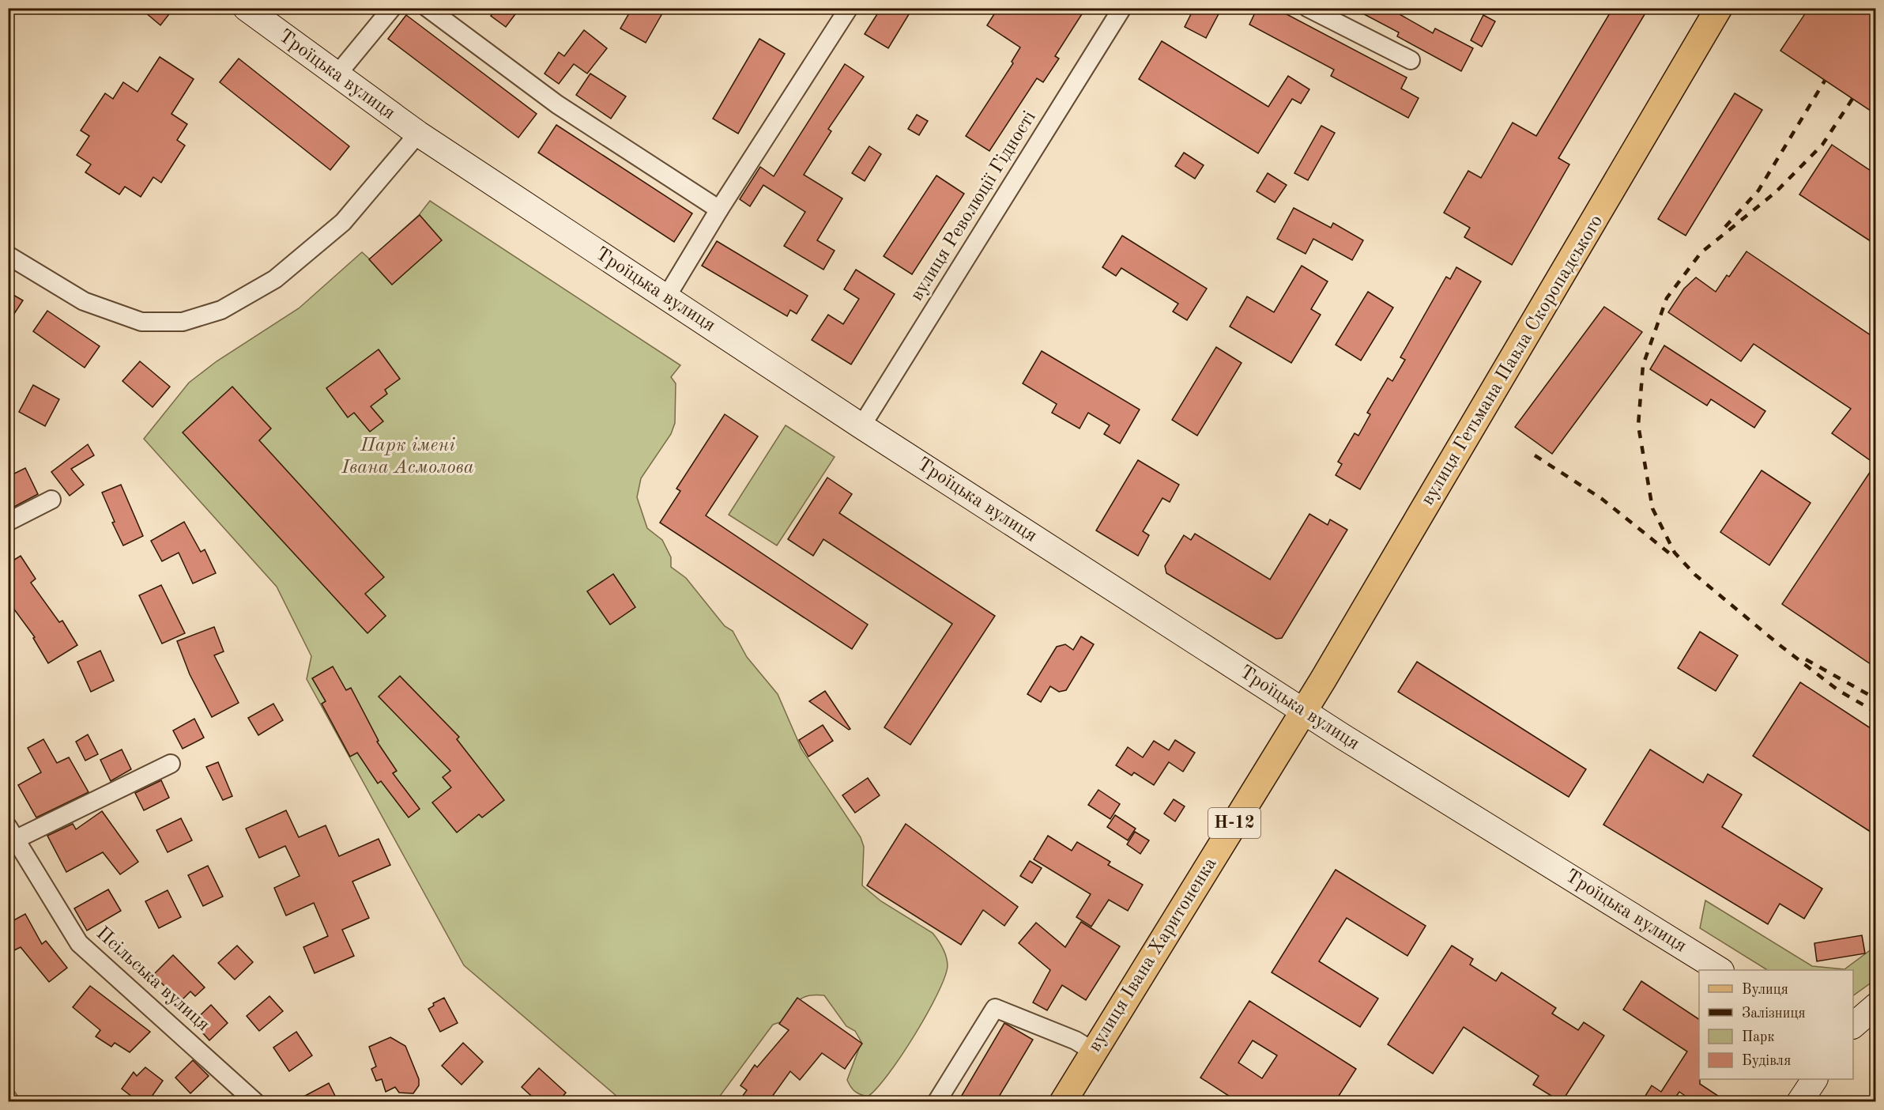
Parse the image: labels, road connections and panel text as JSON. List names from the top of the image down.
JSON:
{
  "streets": {
    "main road": [
      "Троїцька вулиця",
      "вулиця Гетьмана Павла Скоропадського",
      "Н-12",
      "вулиця Івана Харитоненка"
    ],
    "street": ["вулиця Революції Гідності", "Псільська вулиця"]
  },
  "crossings": [
    ["Троїцька вулиця", "вулиця Революції Гідності"],
    ["Троїцька вулиця", "вулиця Гетьмана Павла Скоропадського"],
    ["Троїцька вулиця", "вулиця Івана Харитоненка"],
    ["вулиця Гетьмана Павла Скоропадського", "вулиця Івана Харитоненка"]
  ],
  "parks": ["Парк імені Івана Асмолова"],
  "legend": [
    "Вулиця",
    "Залізниця",
    "Парк",
    "Будівля"
  ]
}
